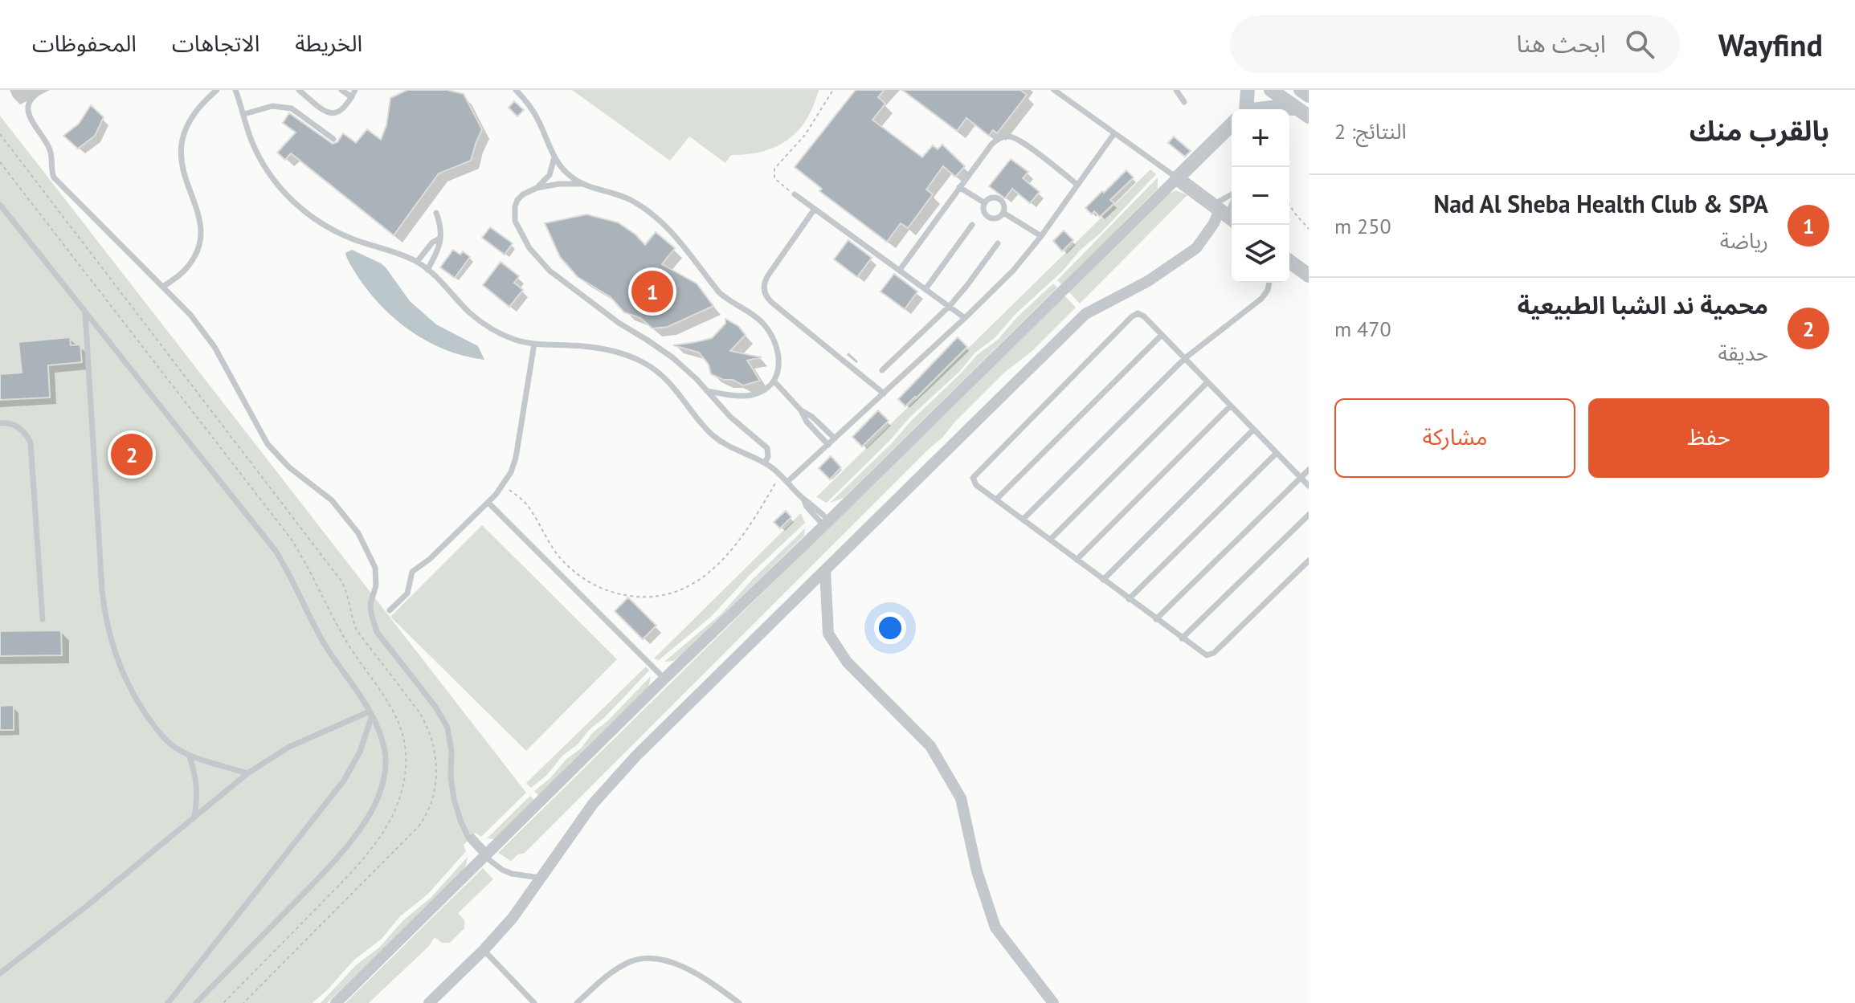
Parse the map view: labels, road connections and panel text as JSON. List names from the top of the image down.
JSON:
{
  "page": {
    "header": "Wayfind",
    "search": "ابحث هنا",
    "nav": ["الخريطة", "الاتجاهات", "المحفوظات"],
    "heading": ["بالقرب منك", "النتائج: 2"],
    "map_buttons": ["+", "−"],
    "list": [
      {
        "mark": "1",
        "name": "Nad Al Sheba Health Club & SPA",
        "note": "رياضة",
        "value": "250 m"
      },
      {
        "mark": "2",
        "name": "محمية ند الشبا الطبيعية",
        "note": "حديقة",
        "value": "470 m"
      }
    ],
    "pins": ["1", "2"],
    "buttons": ["حفظ", "مشاركة"]
  }
}
